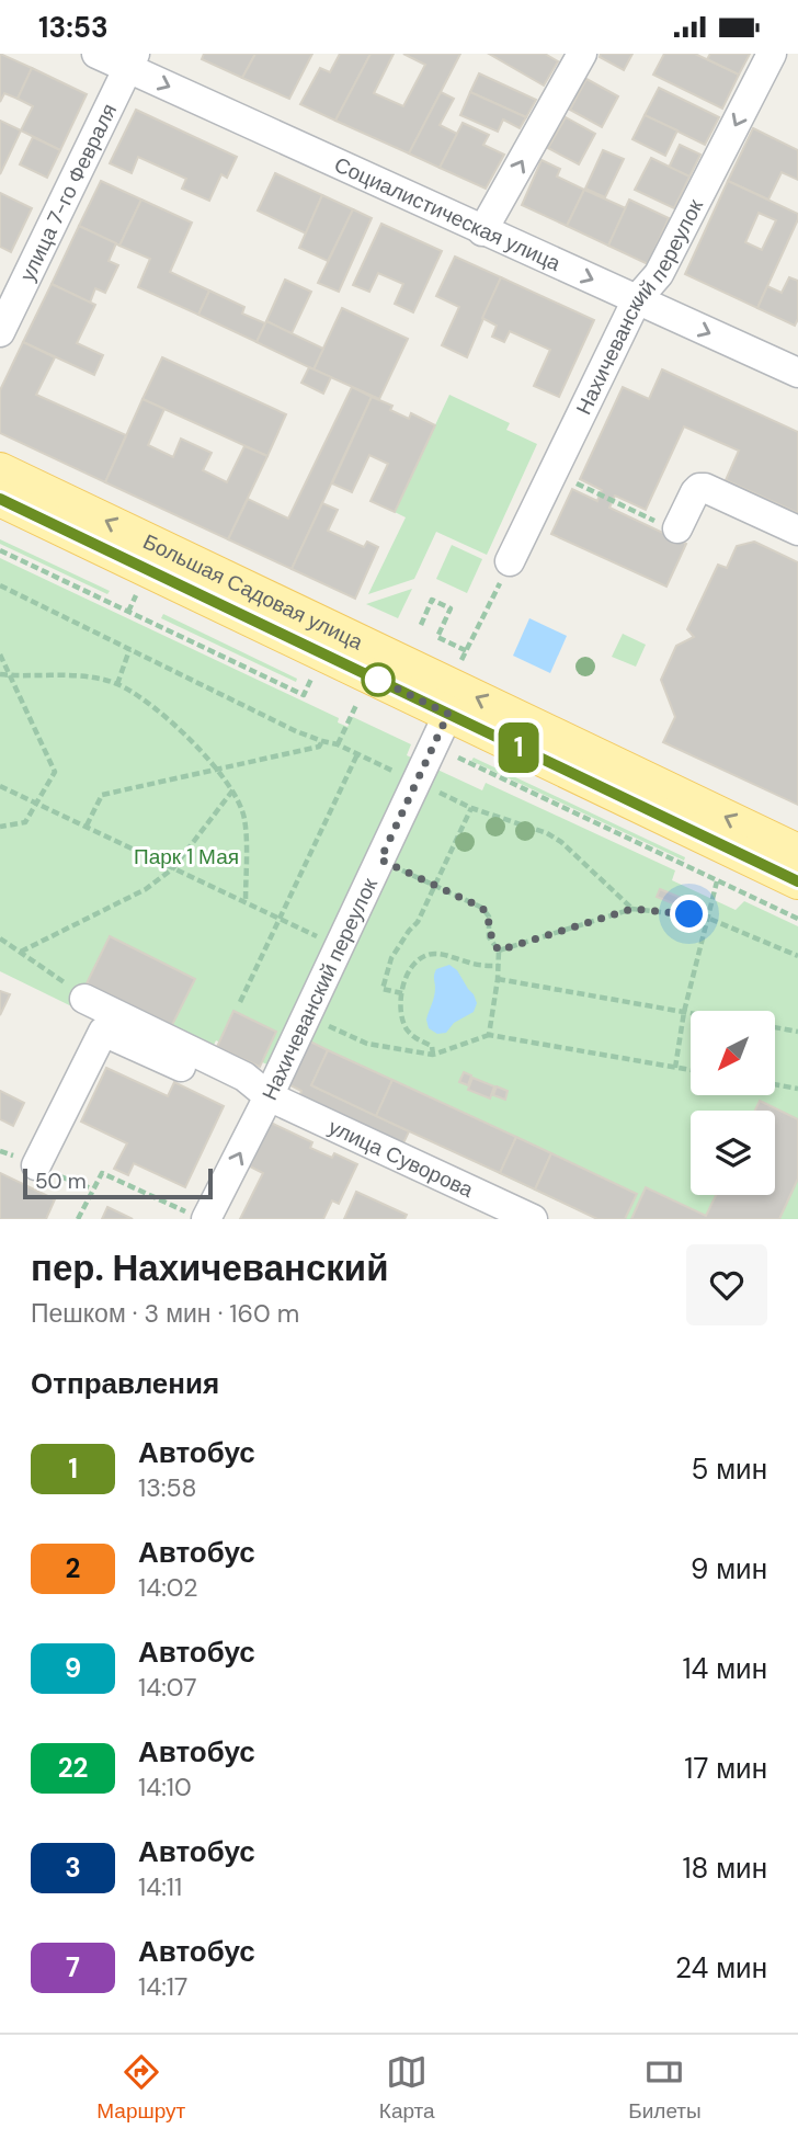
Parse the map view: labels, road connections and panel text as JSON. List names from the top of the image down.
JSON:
{
  "streets": {
    "main road": ["Большая Садовая улица"],
    "street": [
      "улица 7-го Февраля",
      "Социалистическая улица",
      "Нахичеванский переулок",
      "улица Суворова"
    ]
  },
  "crossings": [
    ["улица 7-го Февраля", "Социалистическая улица"],
    ["Социалистическая улица", "Нахичеванский переулок"],
    ["Нахичеванский переулок", "Большая Садовая улица"],
    ["Нахичеванский переулок", "улица Суворова"]
  ],
  "one_way": ["Социалистическая улица"],
  "parks": ["Парк 1 Мая"],
  "lines": ["bus line 1"],
  "scale_bar": "50 m",
  "north": "bottom left",
  "page": {
    "status": "13:53",
    "on_map": "1",
    "scale": "50 m",
    "heading": [
      ["пер. Нахичеванский", "Пешком · 3 мин · 160 m"],
      "Отправления"
    ],
    "list": [
      {
        "mark": "1",
        "name": "Автобус",
        "note": "13:58",
        "value": "5 мин"
      },
      {
        "mark": "2",
        "name": "Автобус",
        "note": "14:02",
        "value": "9 мин"
      },
      {
        "mark": "9",
        "name": "Автобус",
        "note": "14:07",
        "value": "14 мин"
      },
      {
        "mark": "22",
        "name": "Автобус",
        "note": "14:10",
        "value": "17 мин"
      },
      {
        "mark": "3",
        "name": "Автобус",
        "note": "14:11",
        "value": "18 мин"
      },
      {
        "mark": "7",
        "name": "Автобус",
        "note": "14:17",
        "value": "24 мин"
      }
    ],
    "tabs": ["Маршрут", "Карта", "Билеты"]
  }
}
